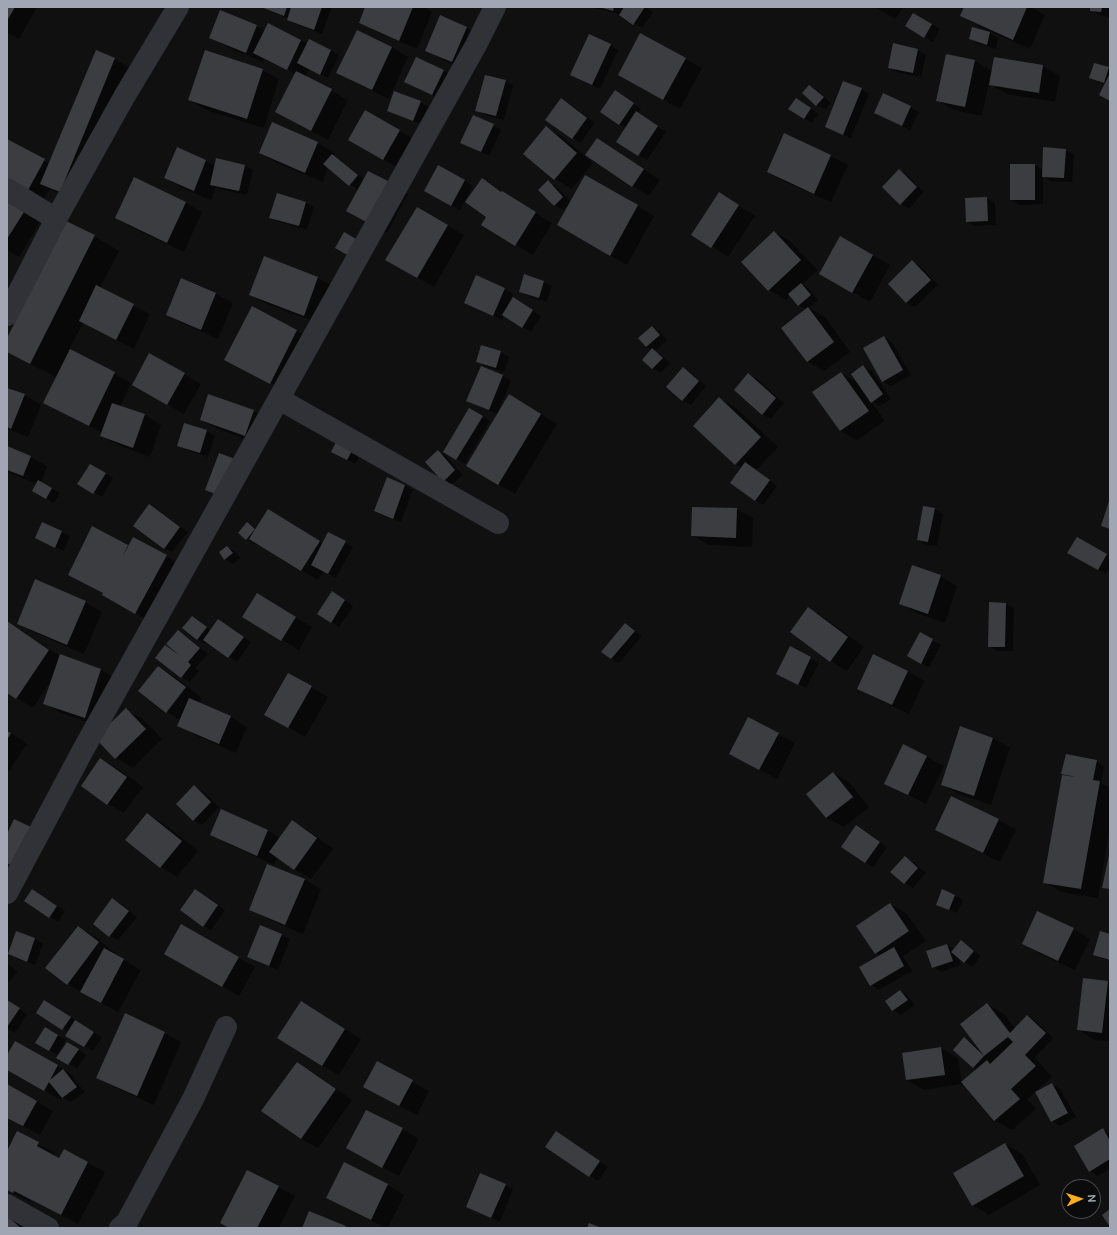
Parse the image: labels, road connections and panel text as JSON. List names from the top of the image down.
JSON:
{
  "north": "right"
}
